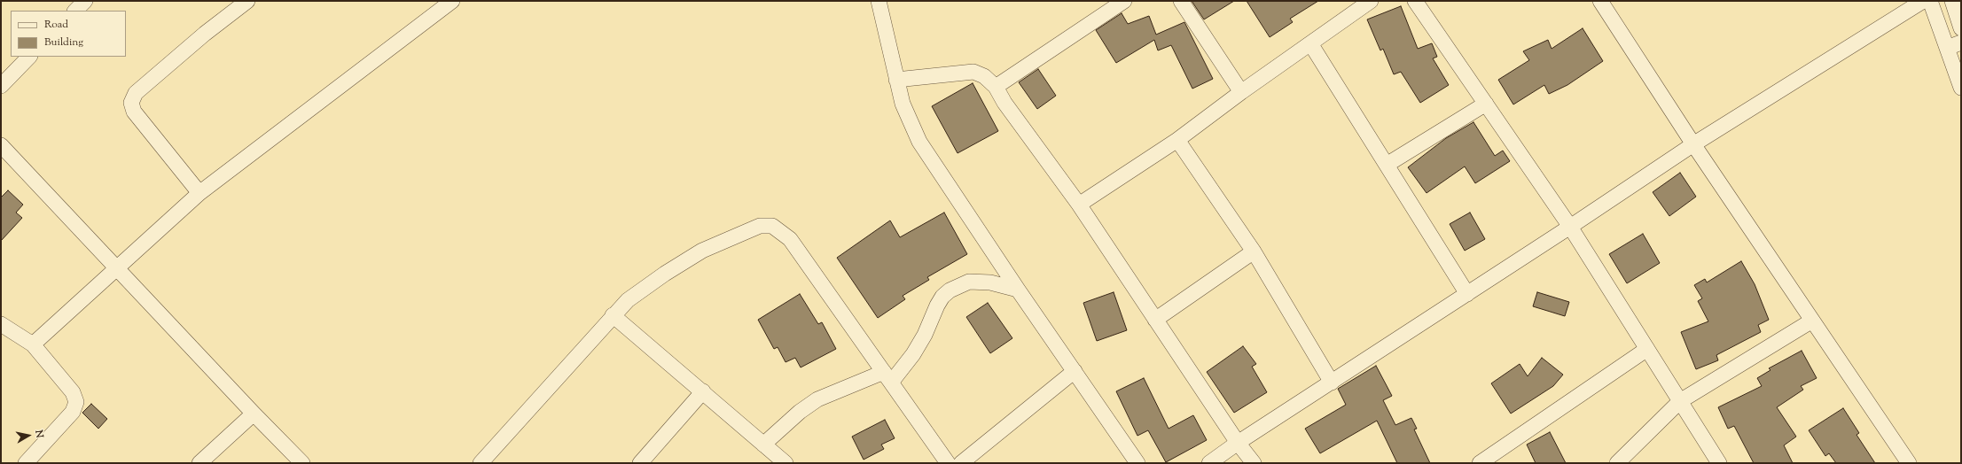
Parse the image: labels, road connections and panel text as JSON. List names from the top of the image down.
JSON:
{
  "legend": ["Road", "Building"],
  "north": "right"
}
